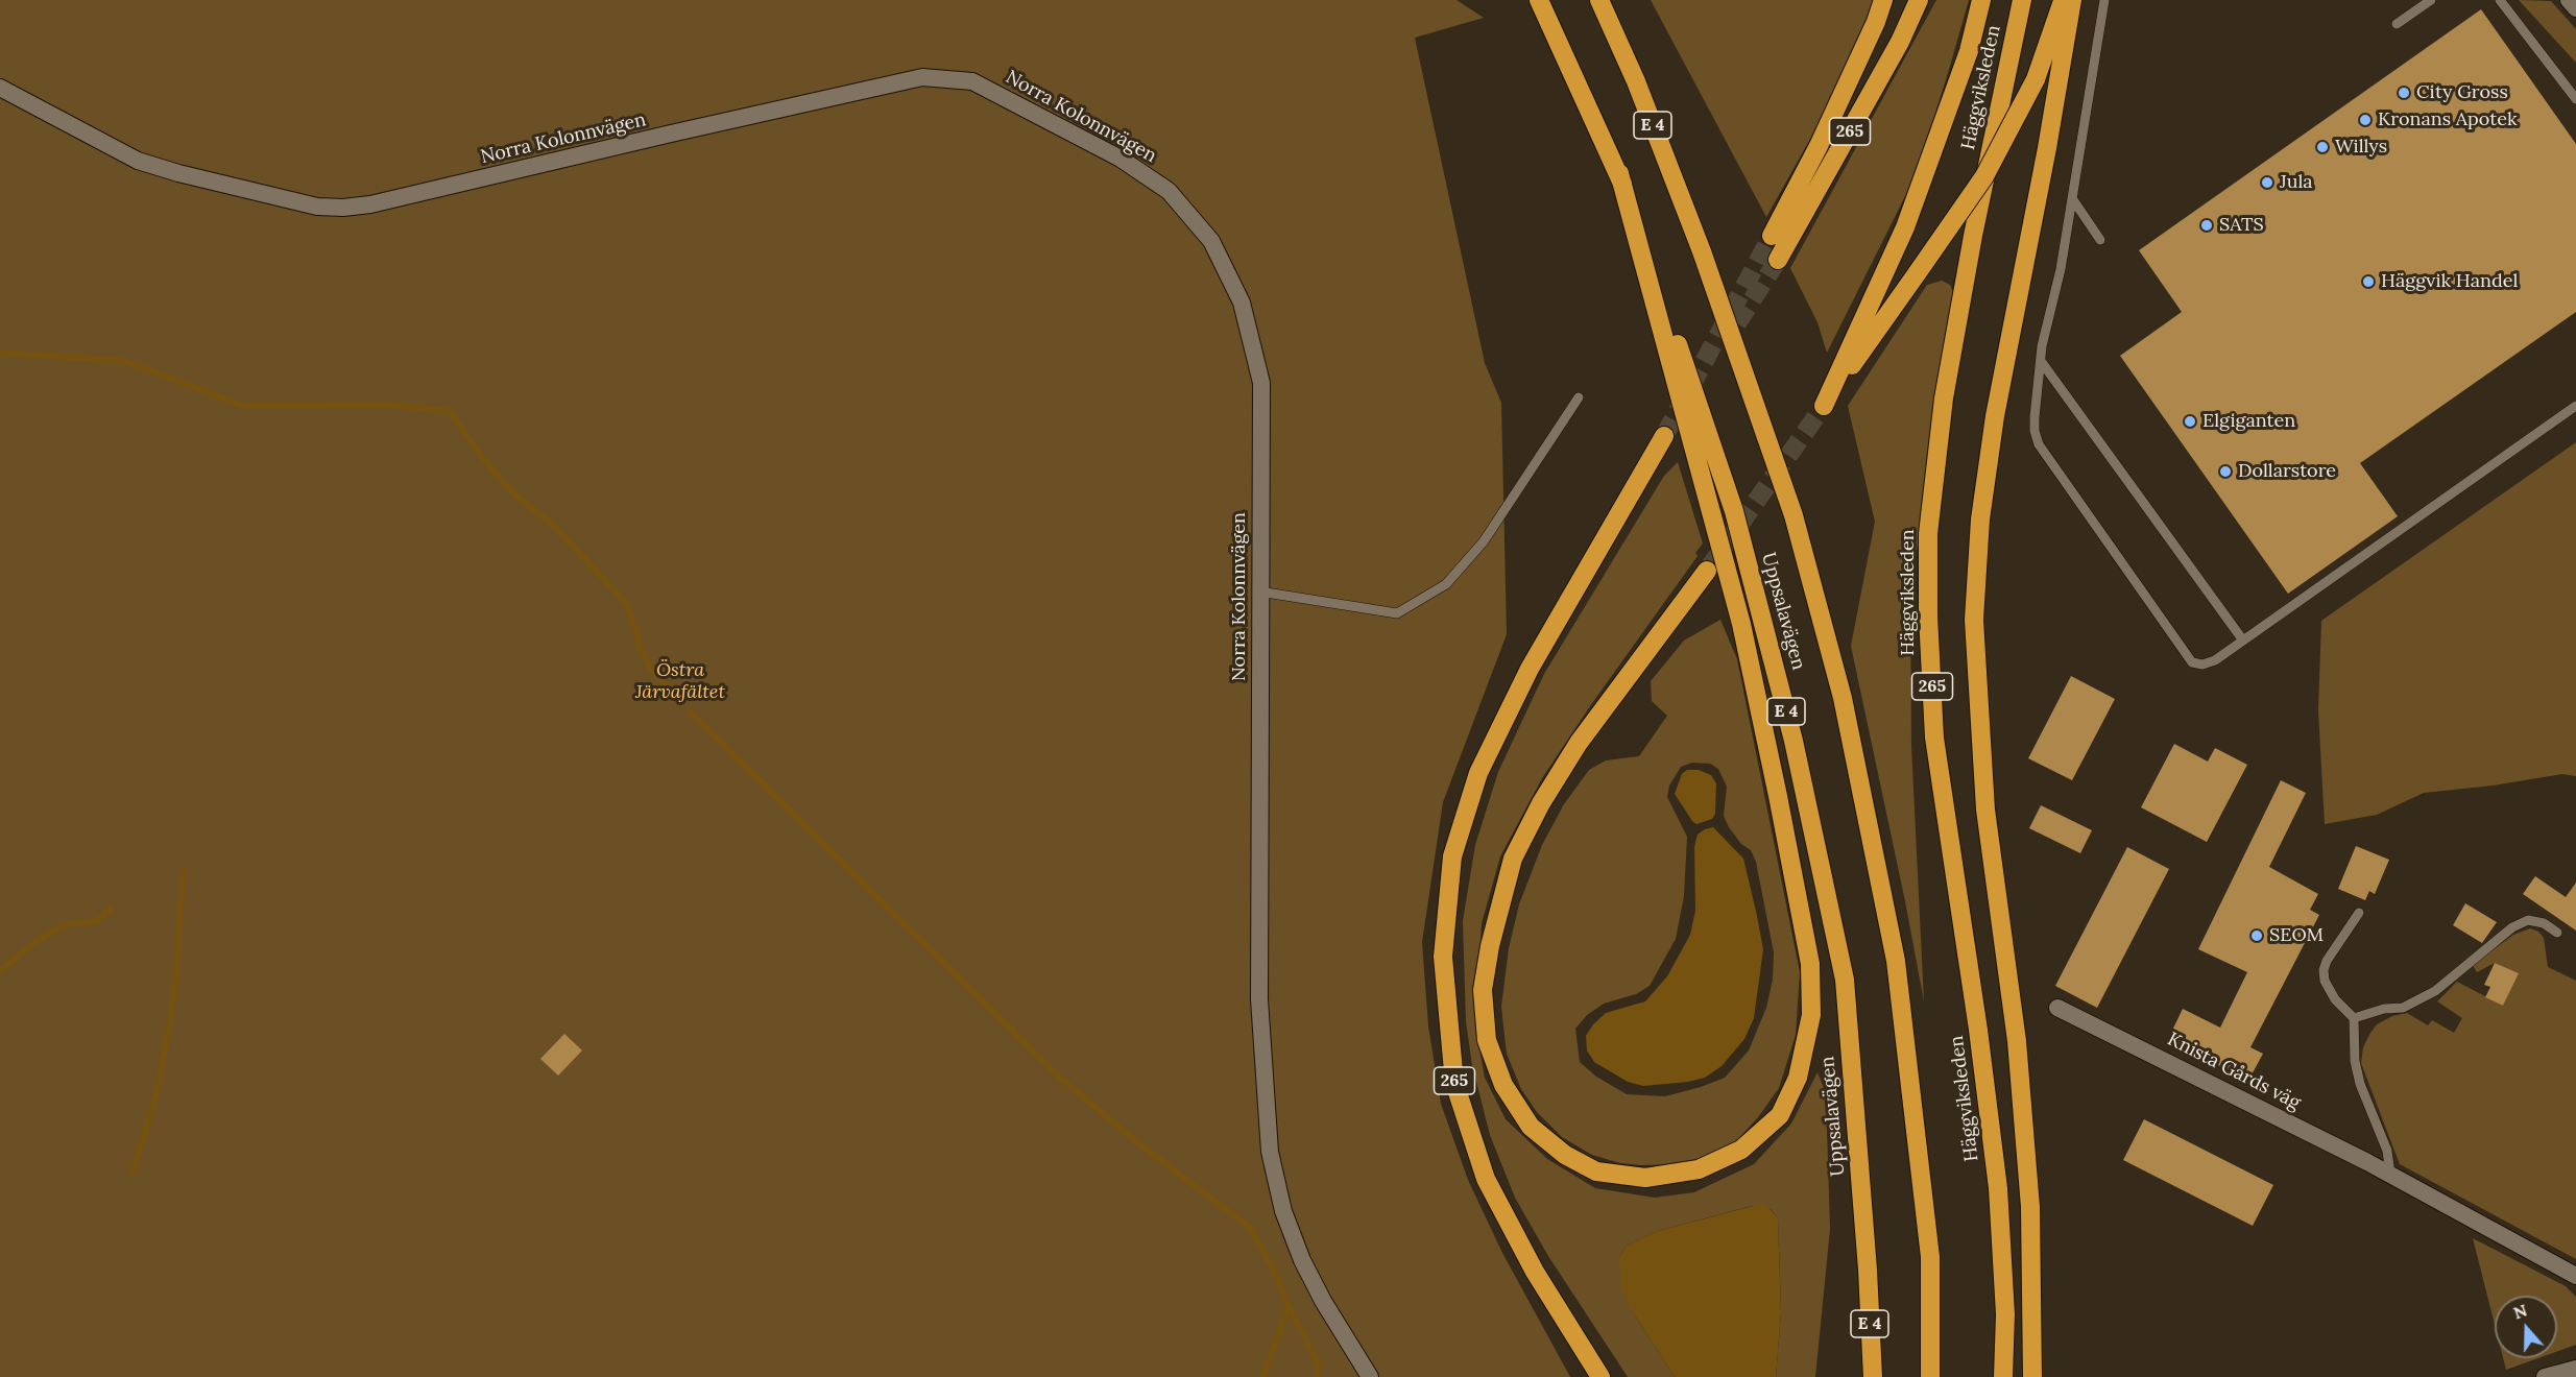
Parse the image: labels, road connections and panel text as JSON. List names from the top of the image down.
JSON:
{
  "streets": {
    "highway": [
      "Häggviksleden",
      "E 4",
      "265",
      "Uppsalavägen"
    ],
    "street": ["Norra Kolonnvägen", "Knista Gårds väg"]
  },
  "parks": ["Östra Järvafältet"],
  "places": [
    "City Gross",
    "Kronans Apotek",
    "Willys",
    "Jula",
    "SATS",
    "Häggvik Handel",
    "Elgiganten",
    "Dollarstore",
    "SEOM"
  ],
  "north": "top"
}
